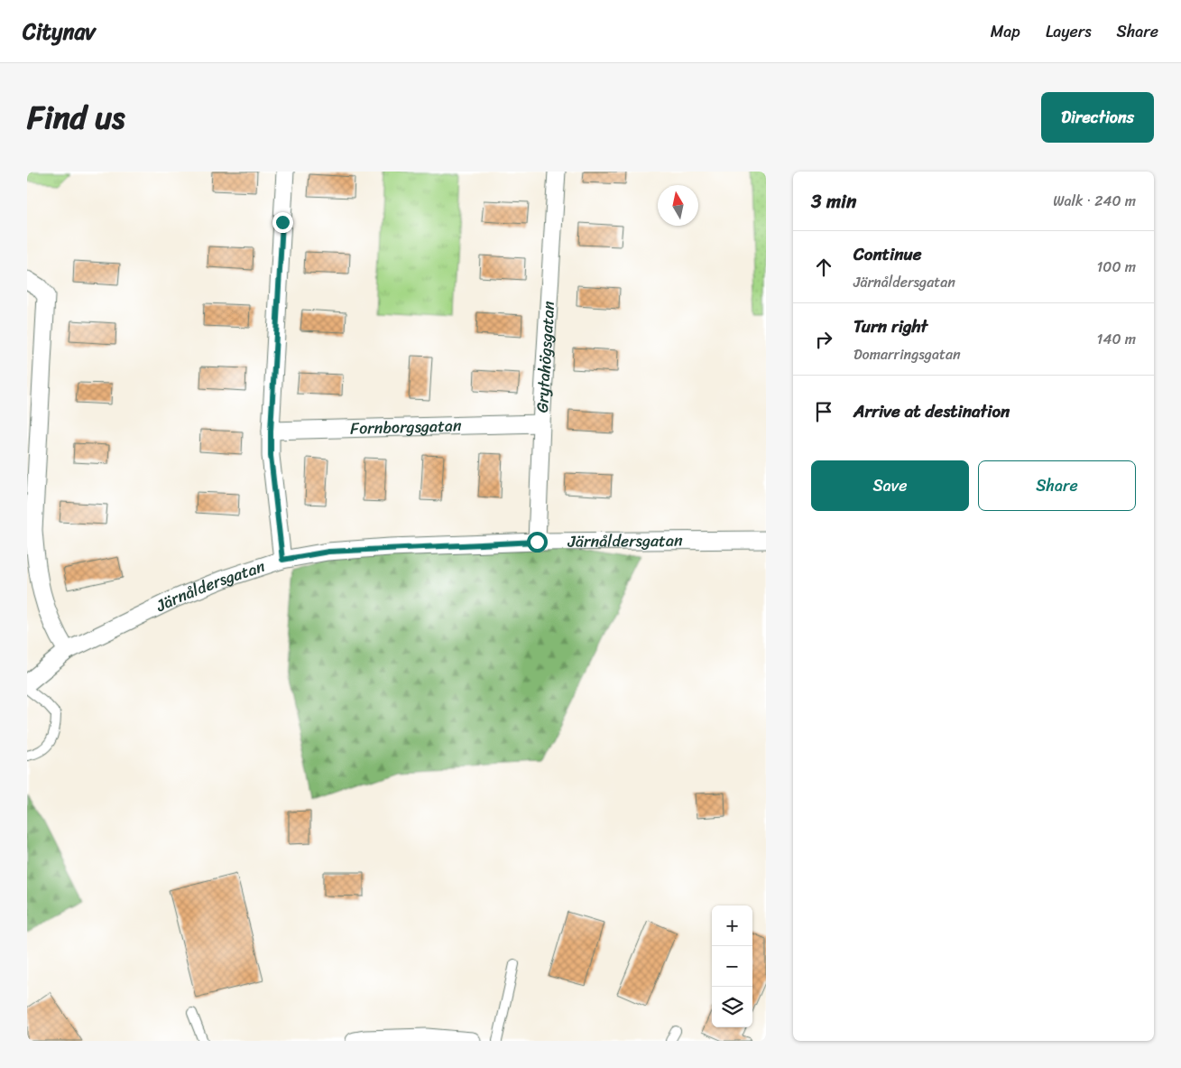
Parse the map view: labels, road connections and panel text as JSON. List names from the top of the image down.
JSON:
{
  "streets": {
    "street": ["Grytahögsgatan", "Fornborgsgatan", "Järnåldersgatan"]
  },
  "crossings": [
    ["Grytahögsgatan", "Fornborgsgatan"],
    ["Grytahögsgatan", "Järnåldersgatan"]
  ],
  "north": "top",
  "page": {
    "header": "Citynav",
    "nav": ["Map", "Layers", "Share"],
    "title": "Find us",
    "buttons": [
      "Directions",
      ["Save", "Share"]
    ],
    "heading": ["3 min", "Walk · 240 m"],
    "list": [
      ["Continue", "Järnåldersgatan", "100 m"],
      ["Turn right", "Domarringsgatan", "140 m"],
      "Arrive at destination"
    ],
    "map_buttons": ["+", "−"]
  }
}
